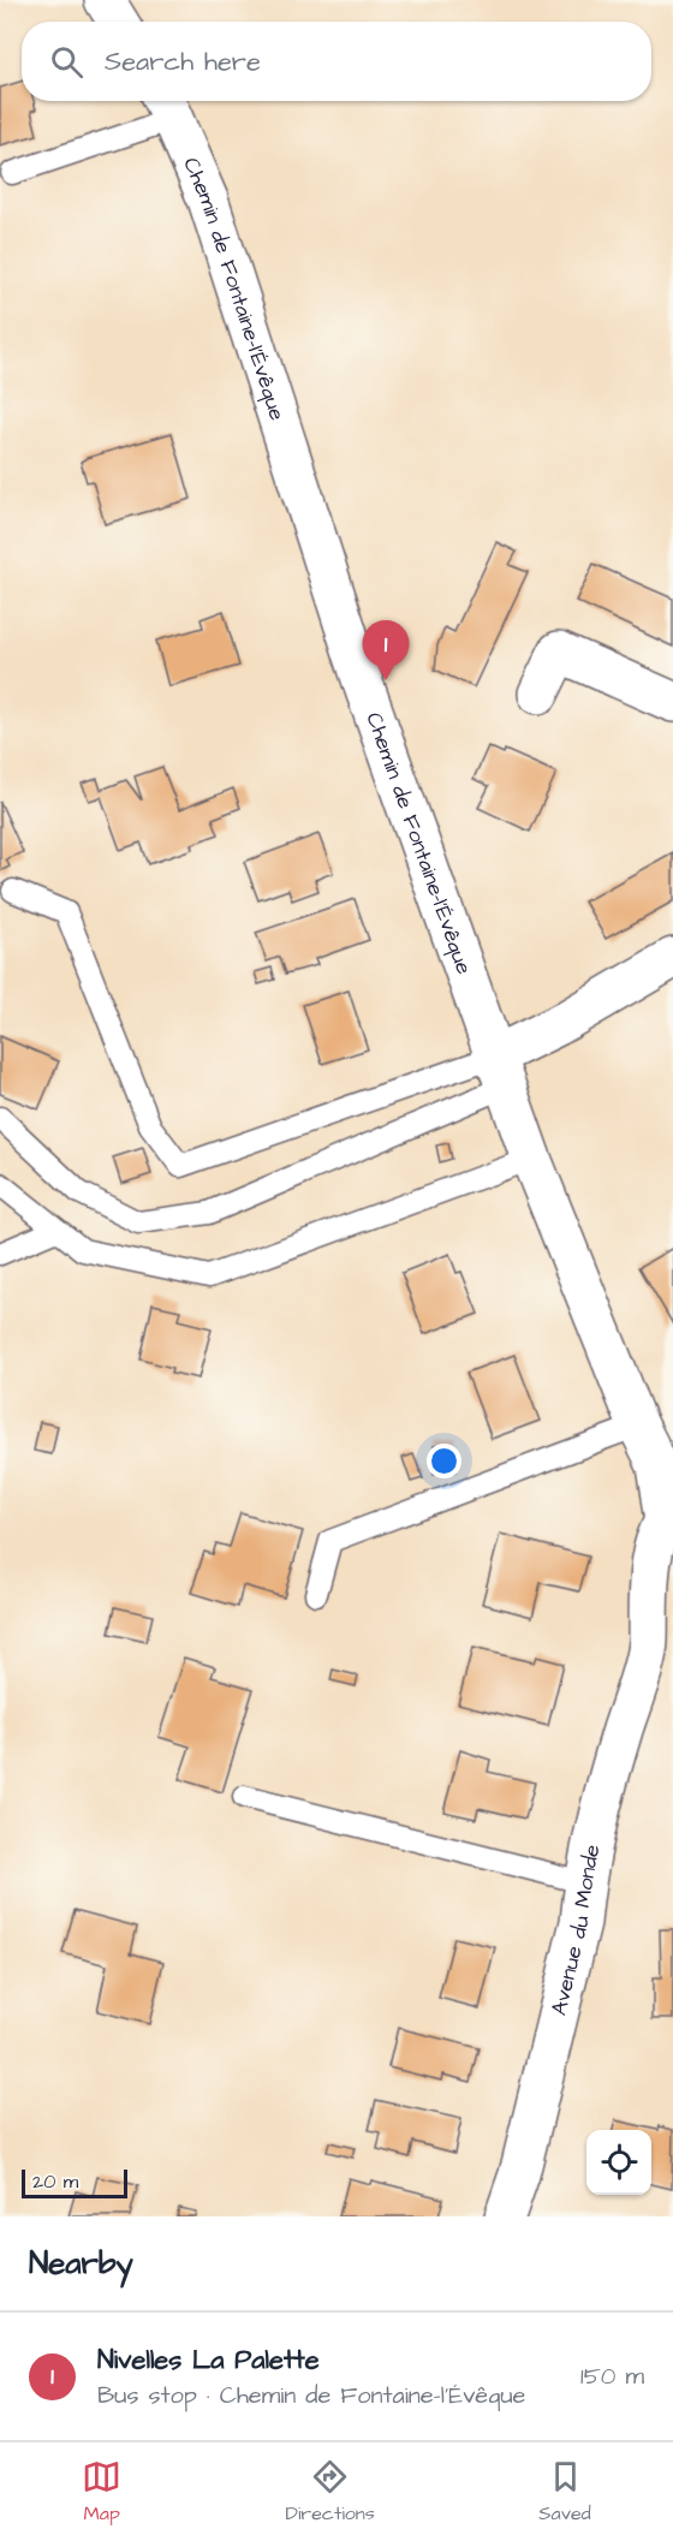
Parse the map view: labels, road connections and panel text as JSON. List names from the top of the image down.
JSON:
{
  "streets": {
    "street": ["Chemin de Fontaine-l'Évêque", "Avenue du Monde"]
  },
  "crossings": [
    ["Chemin de Fontaine-l'Évêque", "Avenue du Monde"]
  ],
  "scale_bar": "20 m",
  "page": {
    "search": "Search here",
    "pins": "1",
    "scale": "20 m",
    "heading": "Nearby",
    "list": [
      {
        "mark": "1",
        "name": "Nivelles La Palette",
        "note": "Bus stop · Chemin de Fontaine-l'Évêque",
        "value": "150 m"
      }
    ],
    "nav": ["Map", "Directions", "Saved"]
  }
}
